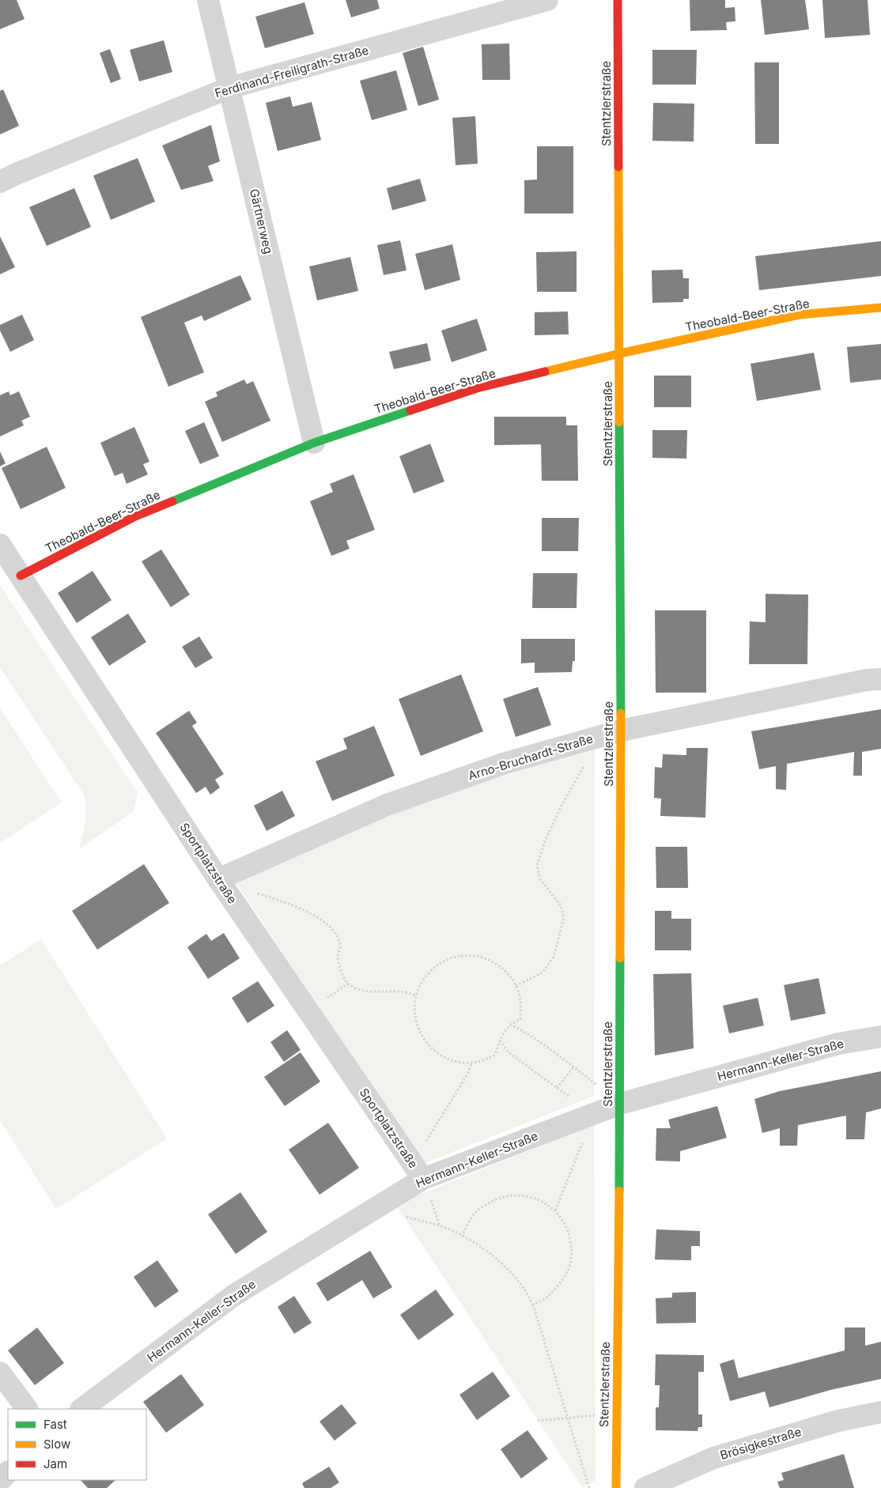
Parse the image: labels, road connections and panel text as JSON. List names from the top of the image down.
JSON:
{
  "streets": {
    "street": [
      "Ferdinand-Freiligrath-Straße",
      "Stentzlerstraße",
      "Gärtnerweg",
      "Theobald-Beer-Straße",
      "Arno-Bruchardt-Straße",
      "Sportplatzstraße",
      "Hermann-Keller-Straße",
      "Brösigkestraße"
    ]
  },
  "crossings": [
    ["Ferdinand-Freiligrath-Straße", "Gärtnerweg"],
    ["Stentzlerstraße", "Theobald-Beer-Straße"],
    ["Stentzlerstraße", "Arno-Bruchardt-Straße"],
    ["Stentzlerstraße", "Hermann-Keller-Straße"],
    ["Gärtnerweg", "Theobald-Beer-Straße"],
    ["Theobald-Beer-Straße", "Sportplatzstraße"],
    ["Arno-Bruchardt-Straße", "Sportplatzstraße"],
    ["Sportplatzstraße", "Hermann-Keller-Straße"]
  ],
  "legend": ["Fast", "Slow", "Jam"]
}
